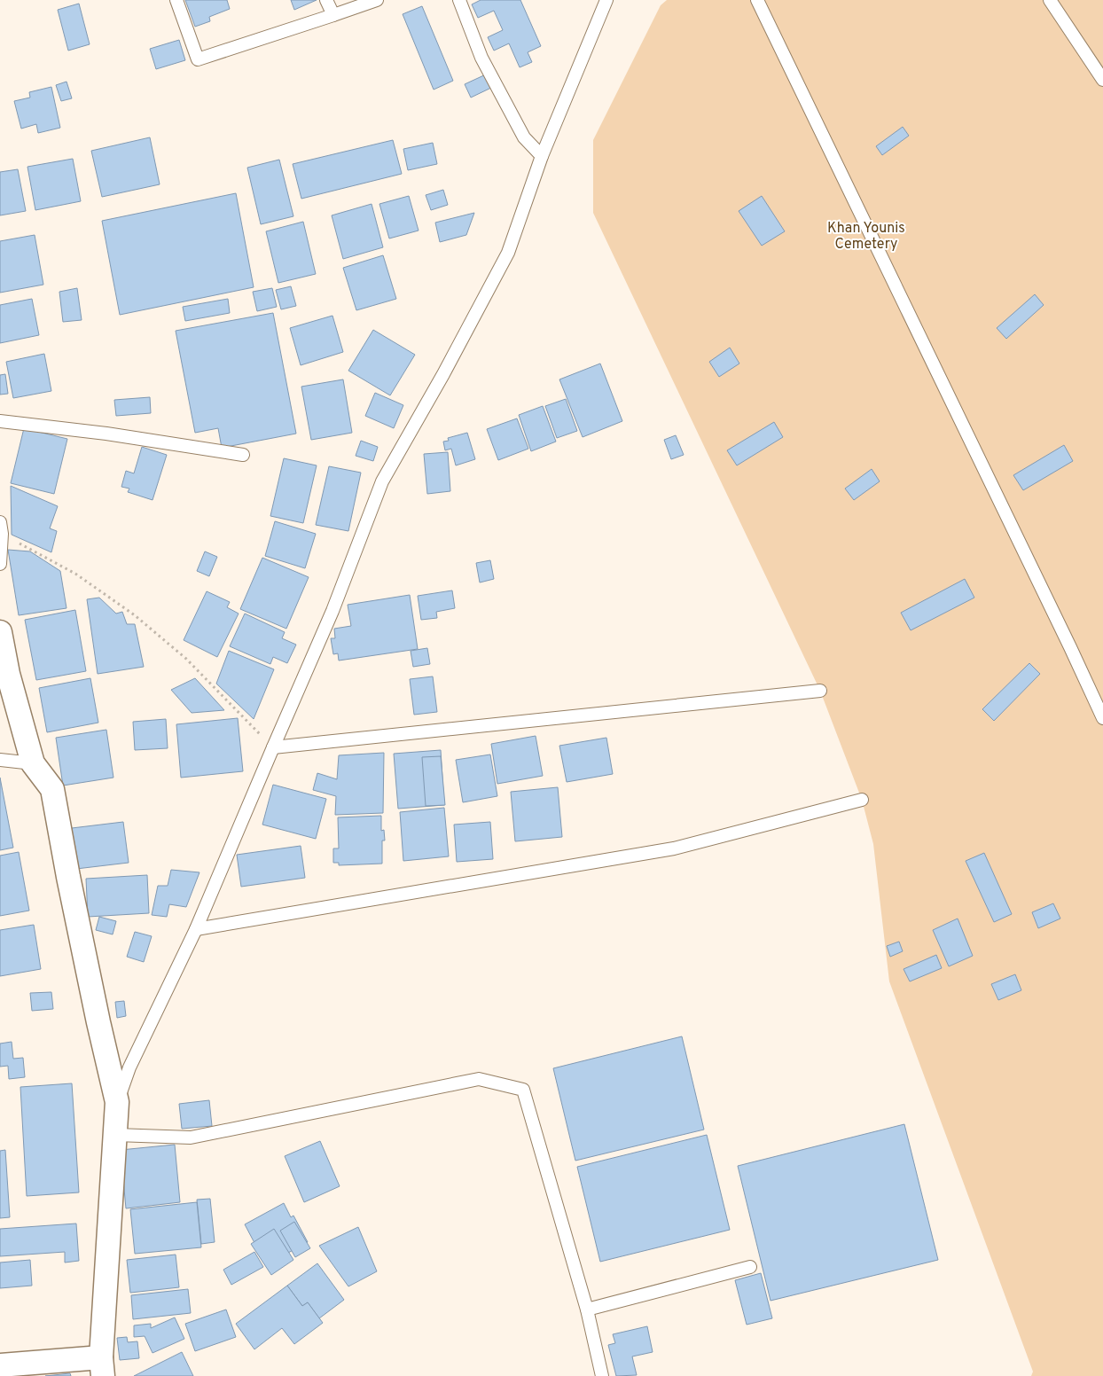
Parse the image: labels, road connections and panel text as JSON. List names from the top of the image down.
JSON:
{
  "parks": ["Khan Younis Cemetery"]
}
